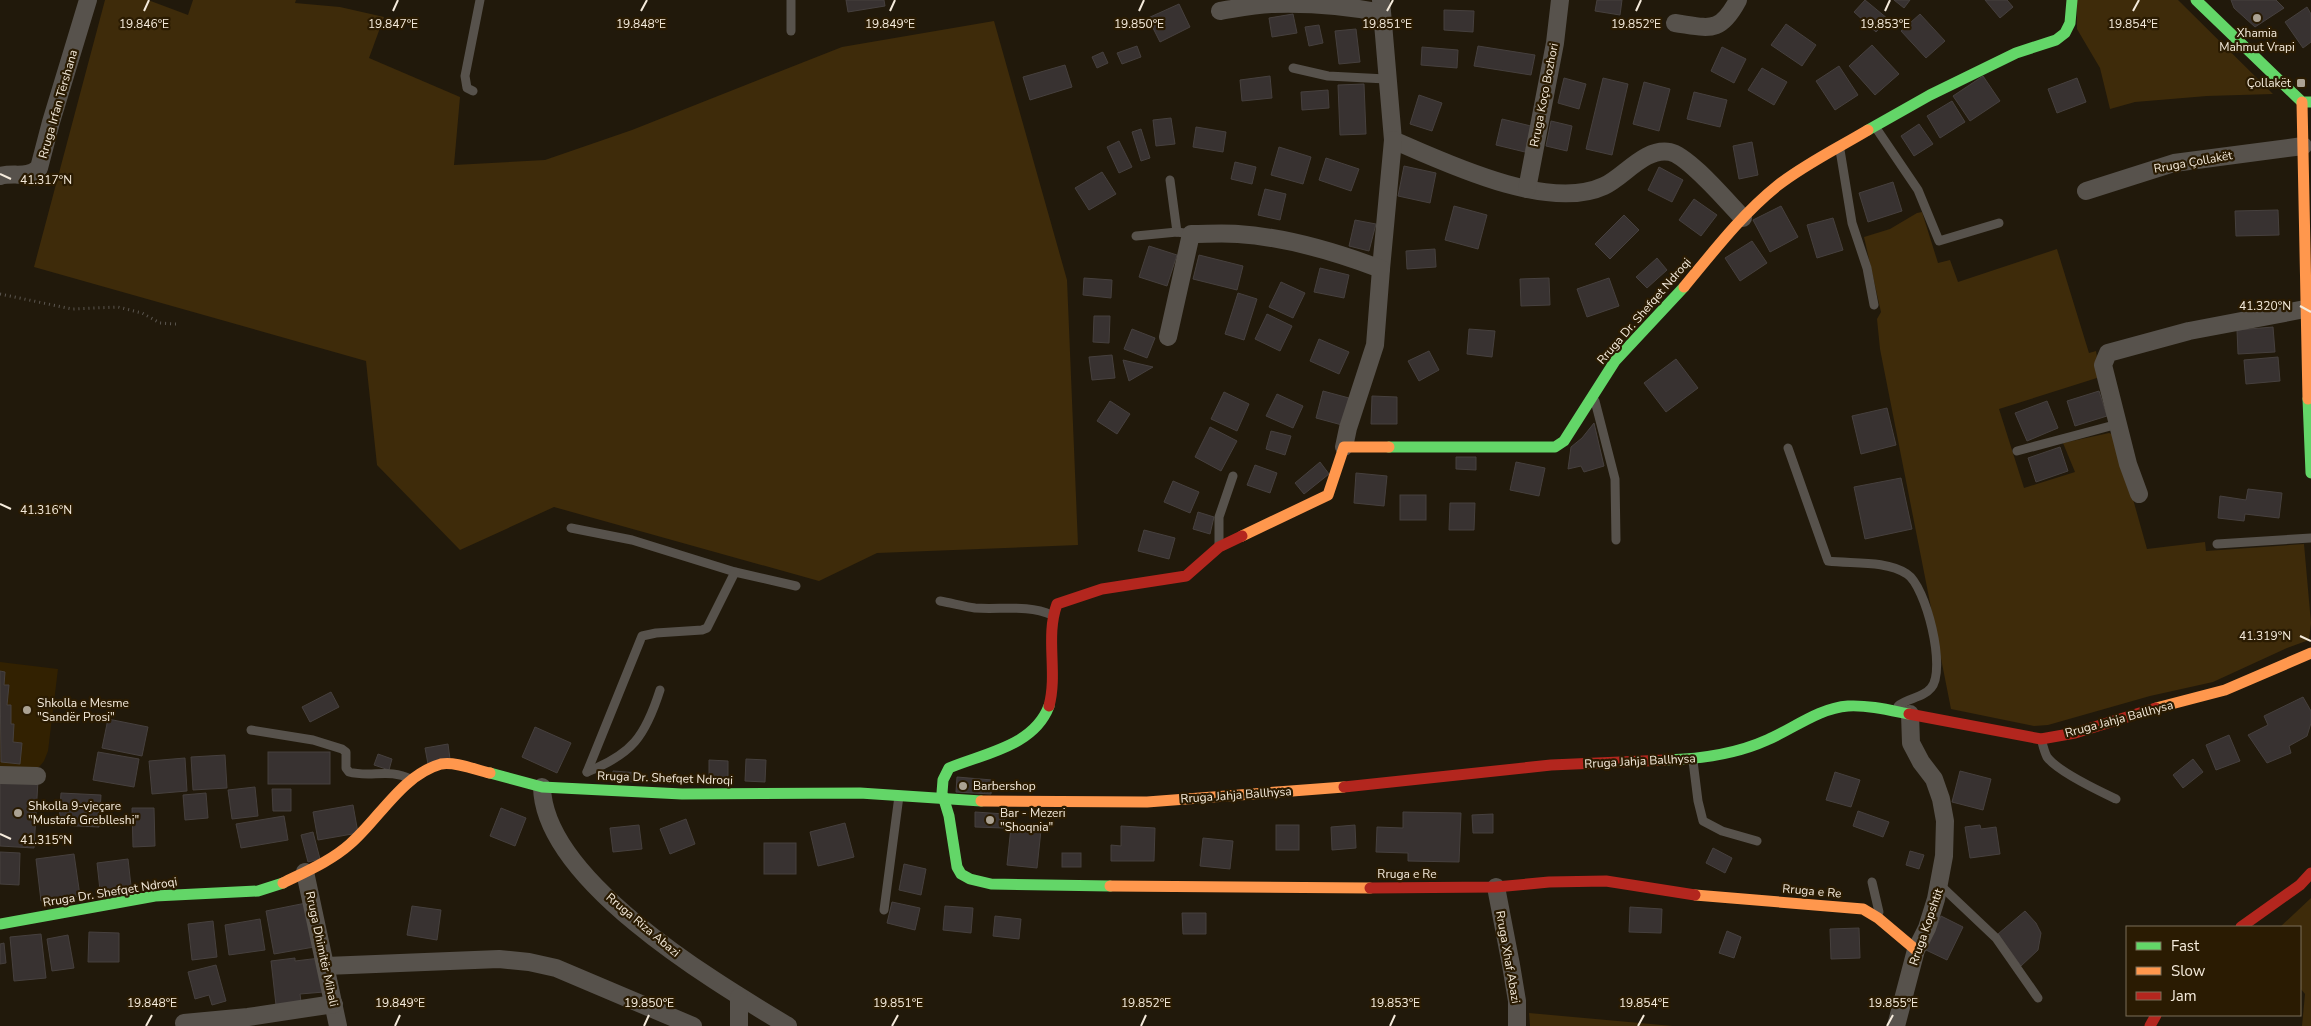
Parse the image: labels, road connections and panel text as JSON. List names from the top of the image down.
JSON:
{
  "streets": {
    "main road": ["Rruga Dr. Shefqet Ndroqi", "Rruga Jahja Ballhysa", "Rruga e Re"],
    "street": [
      "Rruga Koço Bozhori",
      "Rruga Irfan Tërshana",
      "Rruga Çollakët",
      "Rruga Riza Abazi",
      "Rruga Kopshtit",
      "Rruga Dhimitër Mihali",
      "Rruga Xhaf Abazi"
    ]
  },
  "crossings": [
    ["Rruga Dr. Shefqet Ndroqi", "Rruga Jahja Ballhysa"],
    ["Rruga Dr. Shefqet Ndroqi", "Rruga e Re"],
    ["Rruga Dr. Shefqet Ndroqi", "Rruga Riza Abazi"],
    ["Rruga Dr. Shefqet Ndroqi", "Rruga Dhimitër Mihali"],
    ["Rruga Jahja Ballhysa", "Rruga e Re"],
    ["Rruga Jahja Ballhysa", "Rruga Kopshtit"],
    ["Rruga e Re", "Rruga Kopshtit"],
    ["Rruga e Re", "Rruga Xhaf Abazi"]
  ],
  "places": {
    "other": [
      "Xhamia Mahmut Vrapi",
      "Shkolla e Mesme \"Sandër Prosi\"",
      "Barbershop",
      "Shkolla 9-vjeçare \"Mustafa Greblleshi\"",
      "Bar - Mezeri \"Shoqnia\""
    ],
    "transit": ["Çollakët"]
  },
  "legend": ["Fast", "Slow", "Jam"],
  "coordinates": [
    "19.846°E",
    "19.847°E",
    "19.848°E",
    "19.849°E",
    "19.850°E",
    "19.851°E",
    "19.852°E",
    "19.853°E",
    "19.854°E",
    "41.317°N",
    "41.320°N",
    "41.316°N",
    "41.319°N",
    "41.315°N",
    "19.855°E"
  ]
}
